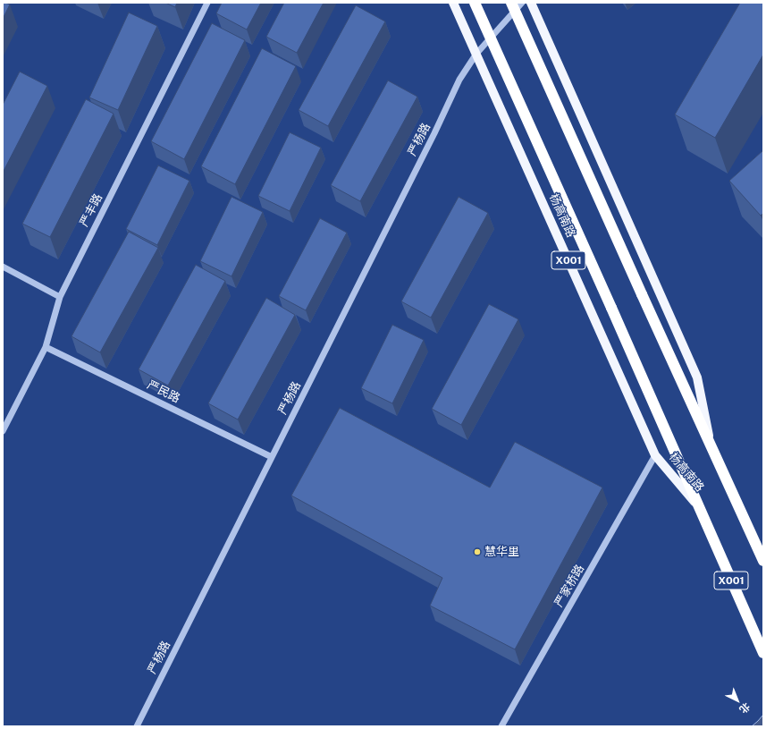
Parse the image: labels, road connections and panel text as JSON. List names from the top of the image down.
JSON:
{
  "streets": {
    "highway": ["杨高南路", "X001"],
    "street": [
      "严杨路",
      "严丰路",
      "严民路",
      "严家桥路"
    ]
  },
  "crossings": [
    ["严杨路", "杨高南路"],
    ["严杨路", "严民路"],
    ["严丰路", "严民路"],
    ["杨高南路", "严家桥路"]
  ],
  "places": ["慧华里"],
  "north": "bottom right"
}
